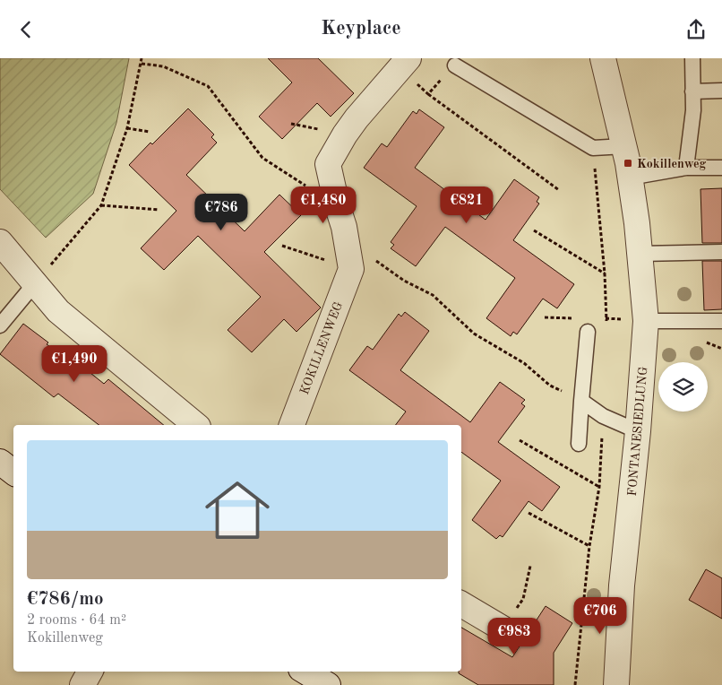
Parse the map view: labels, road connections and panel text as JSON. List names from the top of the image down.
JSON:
{
  "streets": {
    "street": ["KOKILLENWEG", "FONTANESIEDLUNG"]
  },
  "places": {
    "transit": ["Kokillenweg"]
  },
  "page": {
    "header": "Keyplace",
    "price": [
      "€1,480",
      "€821",
      "€786",
      "€1,490",
      "€706",
      "€983"
    ],
    "list": [
      {
        "name": "€786/mo",
        "note": "2 rooms · 64 m² · Kokillenweg"
      }
    ]
  }
}
